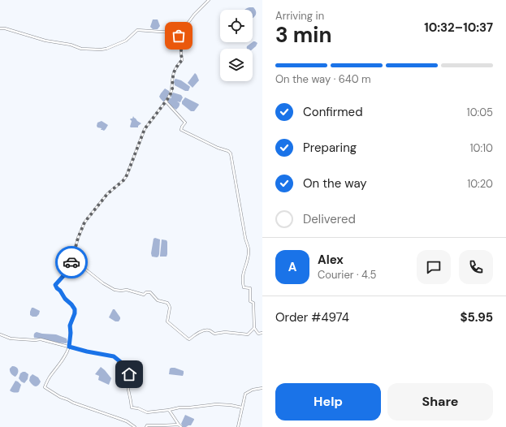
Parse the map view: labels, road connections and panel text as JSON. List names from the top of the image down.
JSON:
{
  "page": {
    "heading": ["3 min", "Arriving in", "10:32–10:37"],
    "panel": [
      "Alex",
      "Courier · 4.5",
      "Order #4974",
      "$5.95"
    ],
    "bar": "On the way · 640 m",
    "list": [
      ["Confirmed", "10:05"],
      ["Preparing", "10:10"],
      ["On the way", "10:20"],
      "Delivered"
    ],
    "round": "A",
    "buttons": ["Help", "Share"]
  }
}
